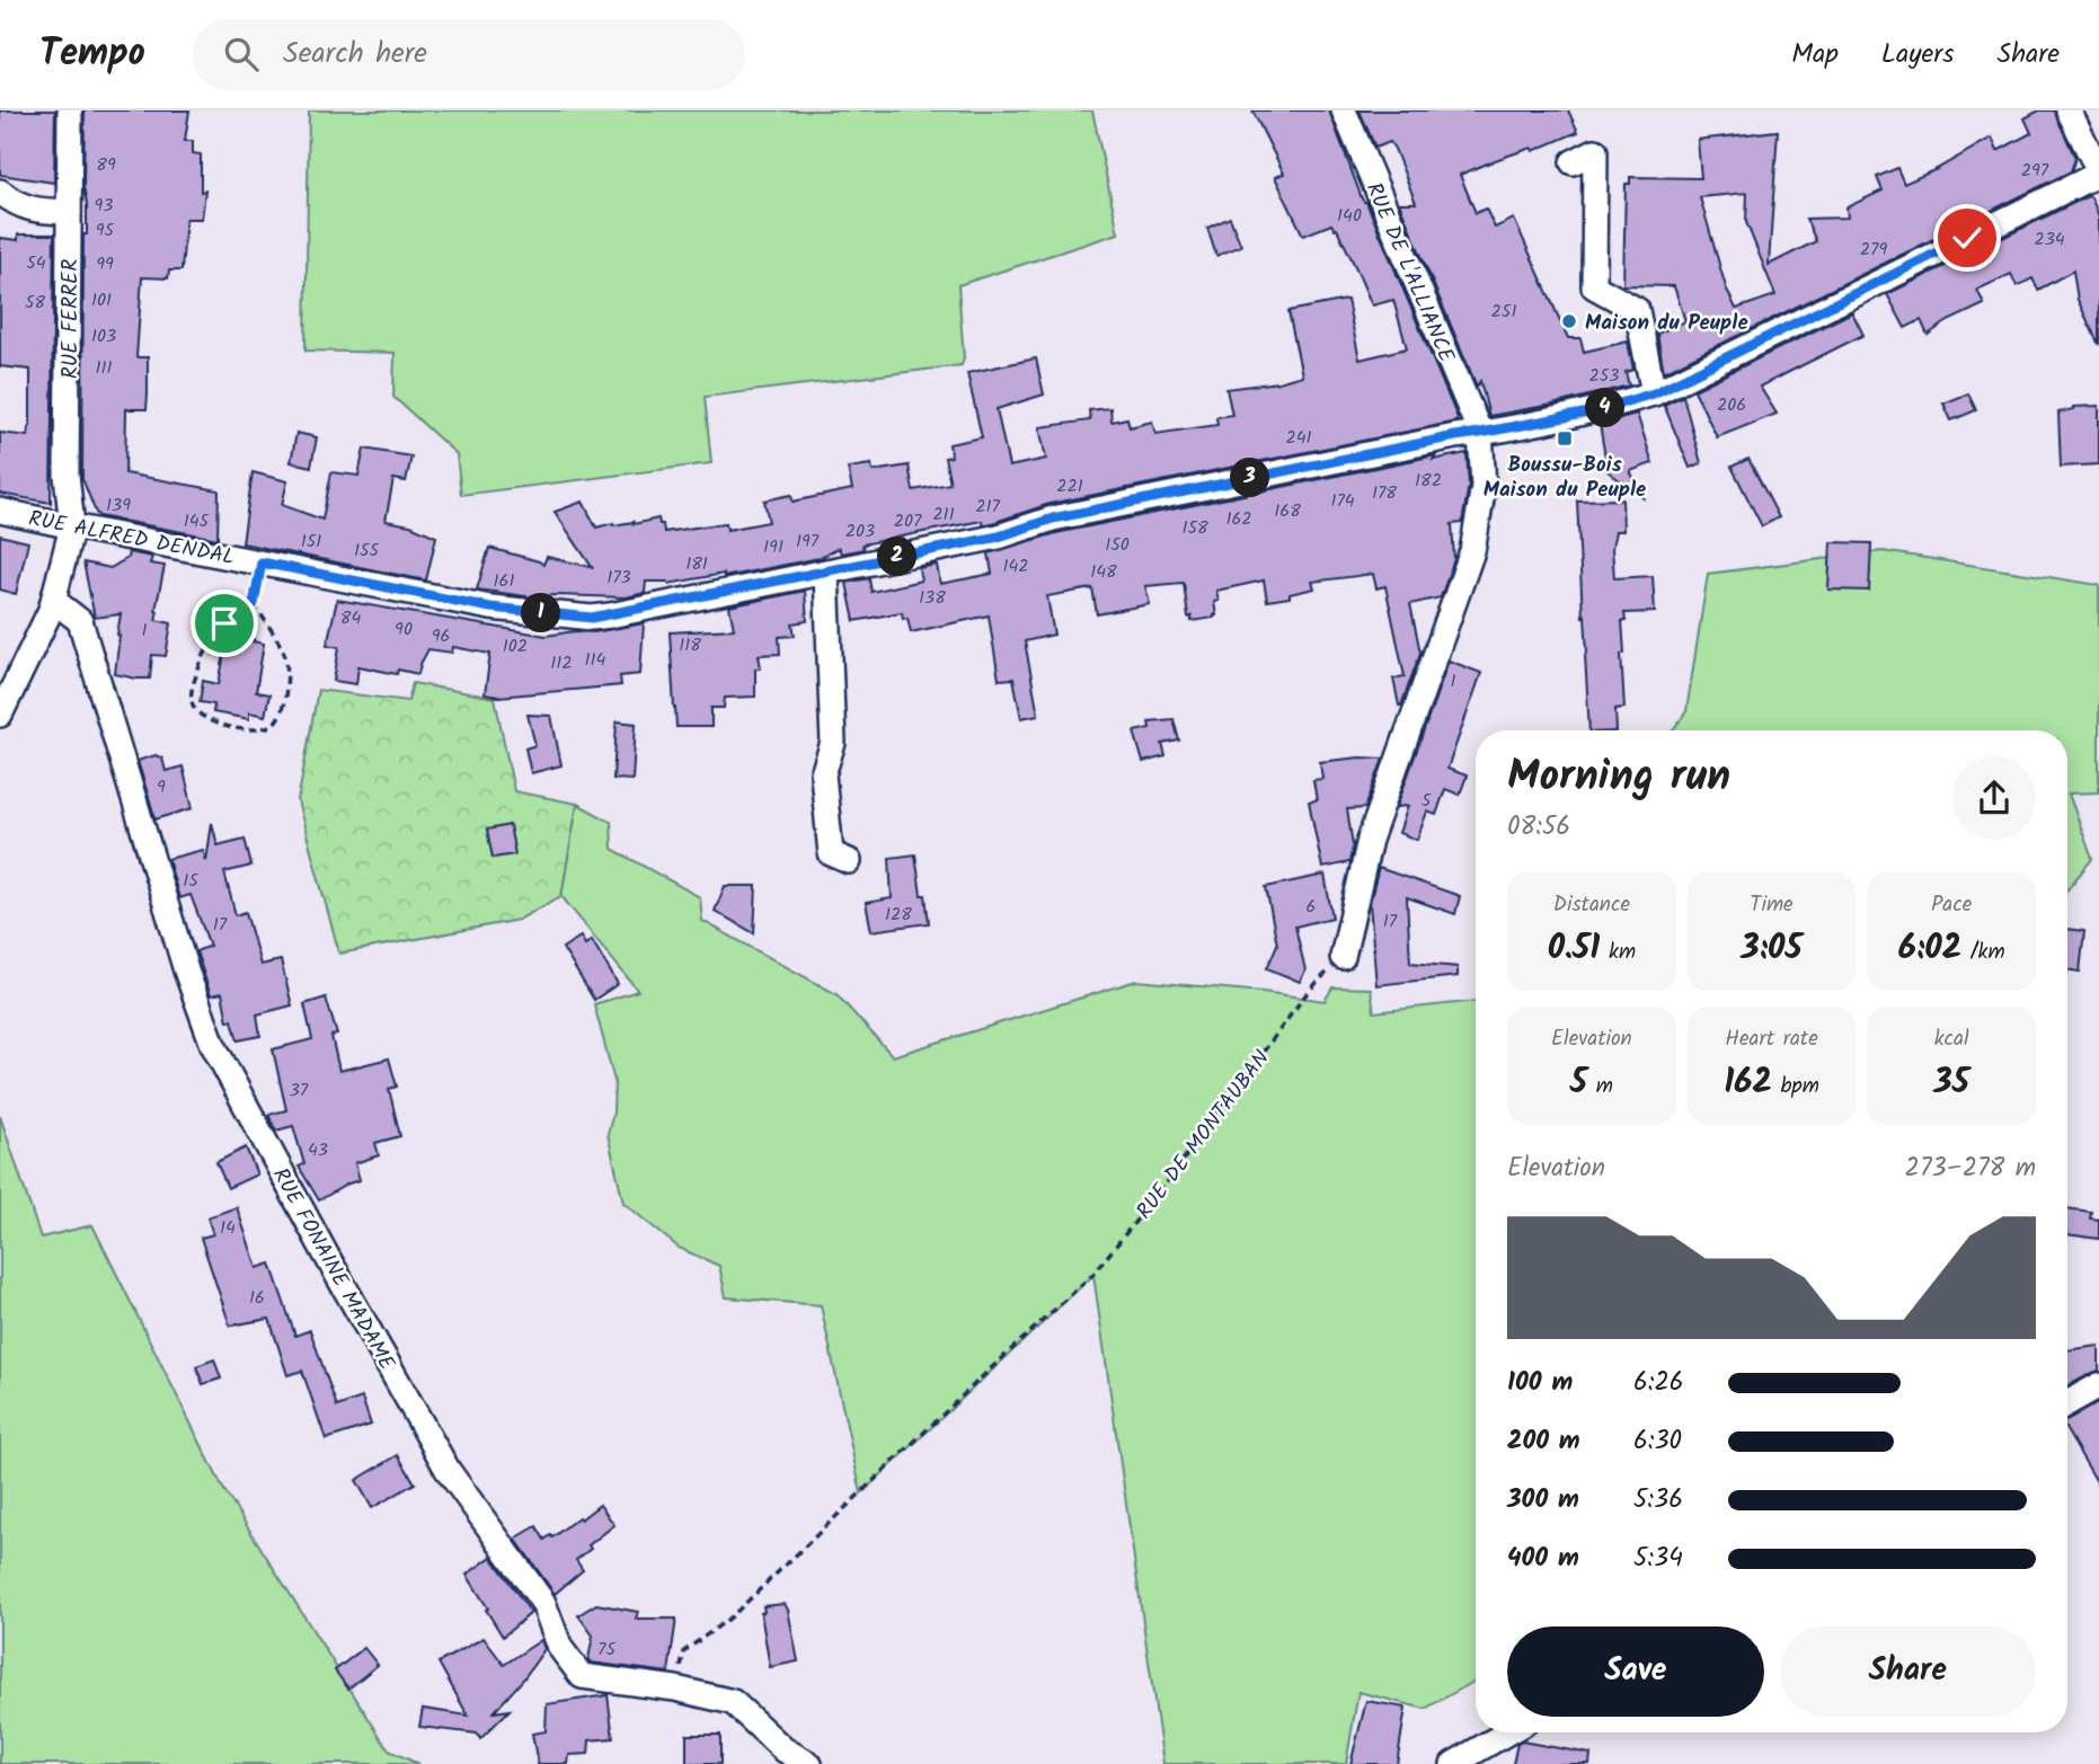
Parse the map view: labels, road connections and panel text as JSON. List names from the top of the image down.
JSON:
{
  "streets": {
    "street": [
      "RUE DE L'ALLIANCE",
      "RUE FERRER",
      "RUE ALFRED DENDAL",
      "RUE FONAINE MADAME"
    ],
    "path": ["RUE DE MONTAUBAN"]
  },
  "crossings": [
    ["RUE DE L'ALLIANCE", "RUE ALFRED DENDAL"],
    ["RUE FERRER", "RUE ALFRED DENDAL"],
    ["RUE FERRER", "RUE FONAINE MADAME"],
    ["RUE DE MONTAUBAN", "RUE FONAINE MADAME"]
  ],
  "places": {
    "other": ["Maison du Peuple"],
    "transit": ["Boussu-Bois Maison du Peuple"]
  },
  "house_numbers": [
    "89",
    "297",
    "93",
    "140",
    "95",
    "234",
    "279",
    "54",
    "99",
    "101",
    "58",
    "251",
    "103",
    "111",
    "253",
    "206",
    "241",
    "182",
    "221",
    "178",
    "174",
    "139",
    "217",
    "168",
    "211",
    "162",
    "145",
    "207",
    "158",
    "203",
    "151",
    "197",
    "150",
    "191",
    "155",
    "181",
    "142",
    "148",
    "173",
    "161",
    "138",
    "84",
    "90",
    "1",
    "96",
    "118",
    "102",
    "114",
    "112",
    "1",
    "9",
    "5",
    "15",
    "6",
    "128",
    "17",
    "17",
    "37",
    "43",
    "14",
    "16",
    "75"
  ],
  "page": {
    "header": "Tempo",
    "search": "Search here",
    "nav": ["Map", "Layers", "Share"],
    "pins": [
      "4",
      "3",
      "2",
      "1"
    ],
    "heading": ["Morning run", "08:56"],
    "stats": [
      ["Distance", "0.51 km"],
      ["Time", "3:05"],
      ["Pace", "6:02 /km"],
      ["Elevation", "5 m"],
      ["Heart rate", "162 bpm"],
      ["kcal", "35"]
    ],
    "chart": ["Elevation", "273–278 m"],
    "list": [
      {
        "name": "100 m",
        "note": "6:26"
      },
      {
        "name": "200 m",
        "note": "6:30"
      },
      {
        "name": "300 m",
        "note": "5:36"
      },
      {
        "name": "400 m",
        "note": "5:34"
      }
    ],
    "buttons": ["Save", "Share"]
  }
}
